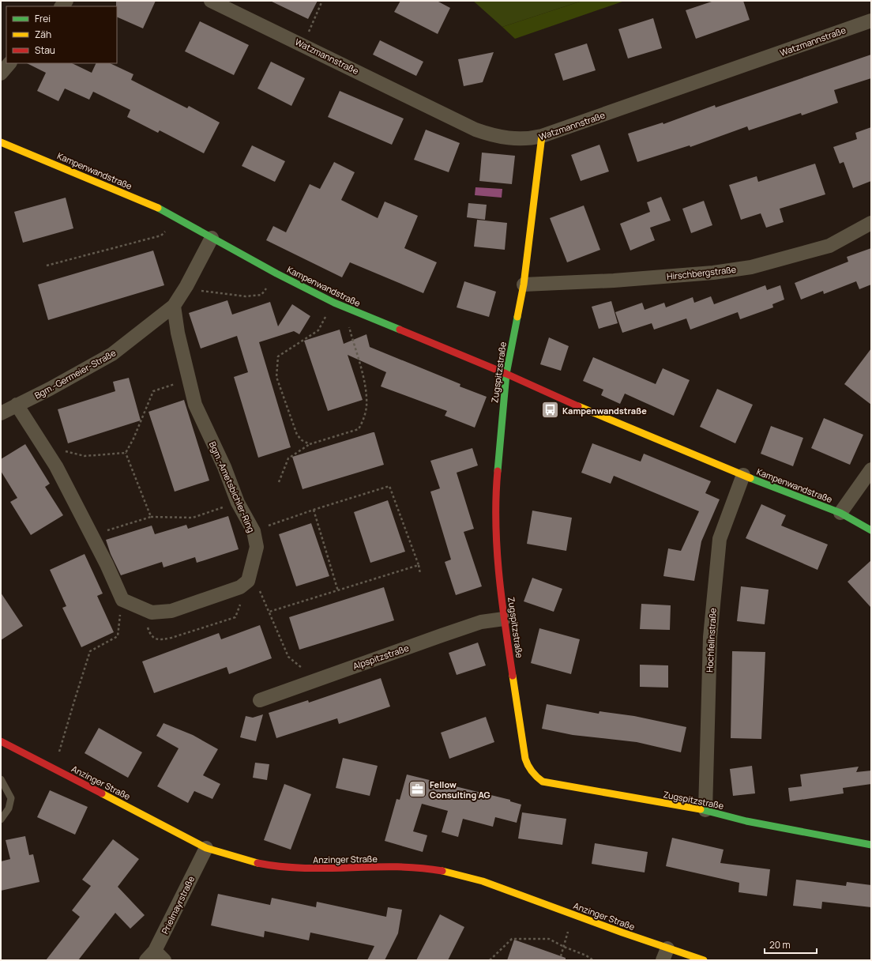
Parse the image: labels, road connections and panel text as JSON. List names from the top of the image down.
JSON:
{
  "streets": {
    "street": [
      "Watzmannstraße",
      "Kampenwandstraße",
      "Hirschbergstraße",
      "Zugspitzstraße",
      "Bgm.-Germeier-Straße",
      "Bgm.-Ametsbichler-Ring",
      "Hochfellnstraße",
      "Alpspitzstraße",
      "Anzinger Straße",
      "Prielmayrstraße"
    ]
  },
  "crossings": [
    ["Watzmannstraße", "Zugspitzstraße"],
    ["Kampenwandstraße", "Zugspitzstraße"],
    ["Kampenwandstraße", "Bgm.-Germeier-Straße"],
    ["Kampenwandstraße", "Hochfellnstraße"],
    ["Hirschbergstraße", "Zugspitzstraße"],
    ["Zugspitzstraße", "Hochfellnstraße"],
    ["Zugspitzstraße", "Alpspitzstraße"],
    ["Bgm.-Germeier-Straße", "Bgm.-Ametsbichler-Ring"],
    ["Anzinger Straße", "Prielmayrstraße"]
  ],
  "places": {
    "bus stop": ["Kampenwandstraße"],
    "office": ["Fellow Consulting AG"]
  },
  "legend": ["Frei", "Zäh", "Stau"],
  "scale_bar": "20 m"
}
